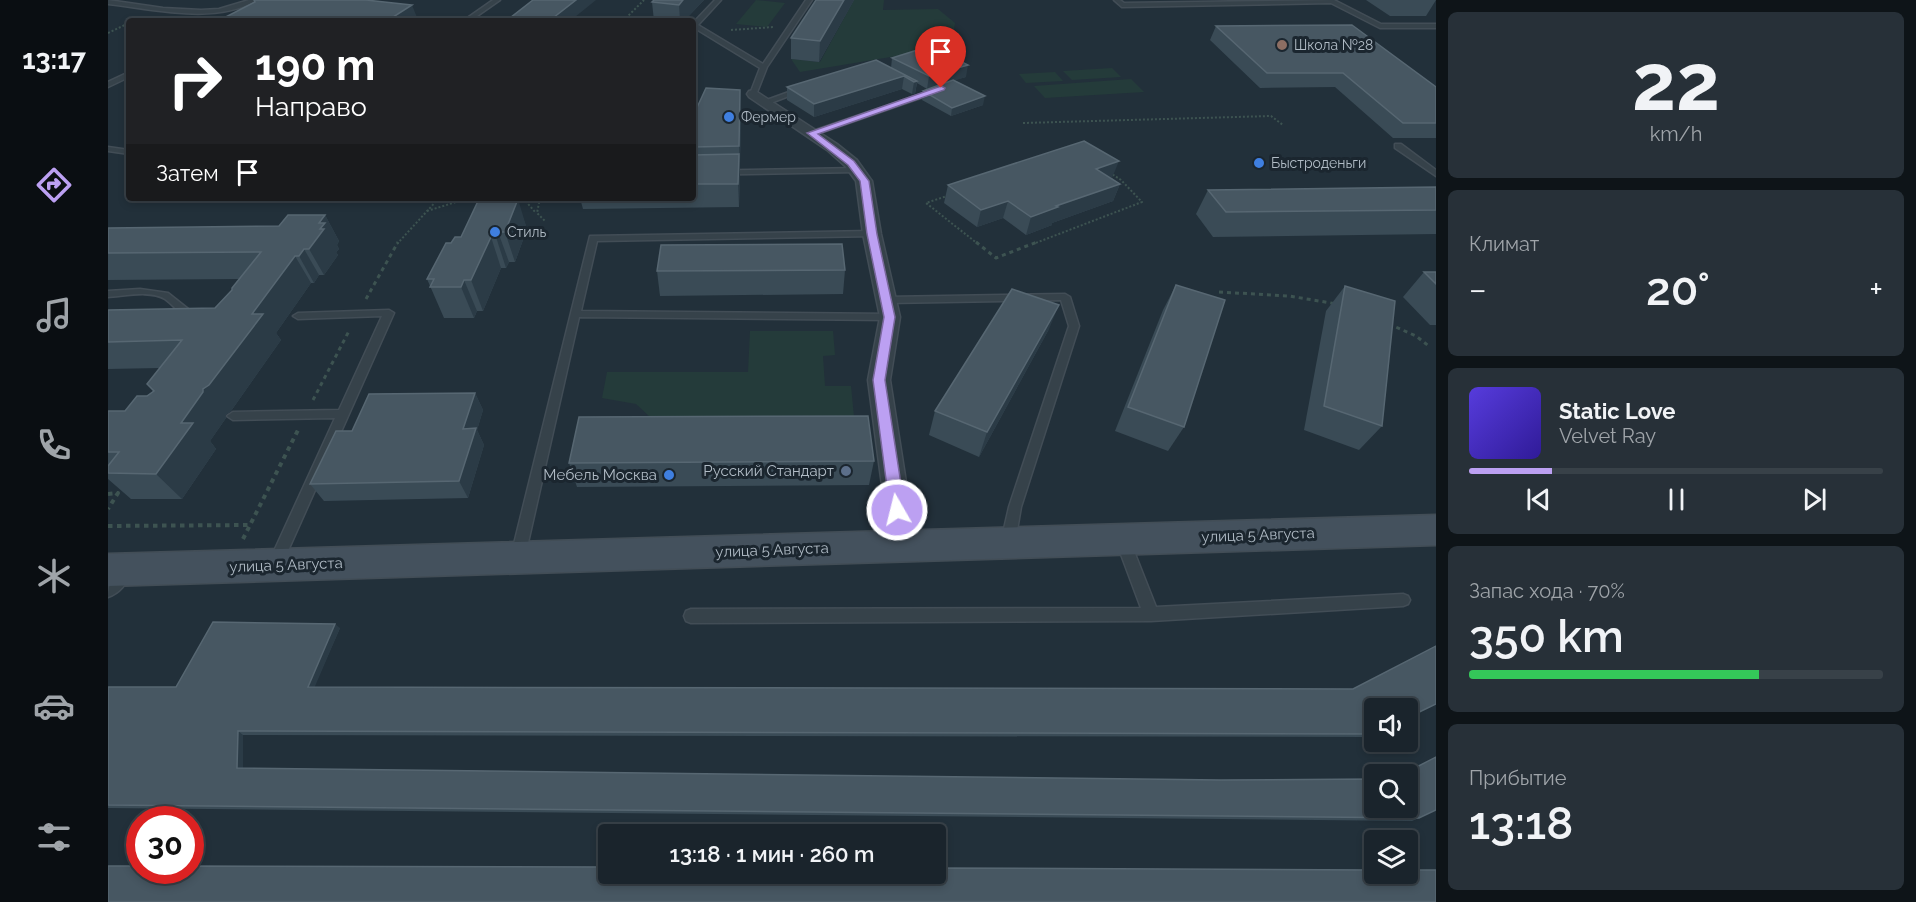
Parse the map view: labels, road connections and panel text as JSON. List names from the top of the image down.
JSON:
{
  "streets": {
    "street": ["улица 5 Августа"]
  },
  "places": [
    "Школа №28",
    "Фермер",
    "Быстроденьги",
    "Стиль",
    "Русский Стандарт",
    "Мебель Москва"
  ],
  "page": {
    "tabs": "13:17",
    "tile": [
      ["22", "km/h"],
      "Климат",
      ["Запас хода · 70%", "350 km"],
      ["Прибытие", "13:18"]
    ],
    "turn": ["190 m", "Направо"],
    "then": "Затем",
    "heat": ["−", "20°", "+"],
    "song": ["Static Love", "Velvet Ray"],
    "limit": "30",
    "trip": "13:18 · 1 мин · 260 m"
  }
}
